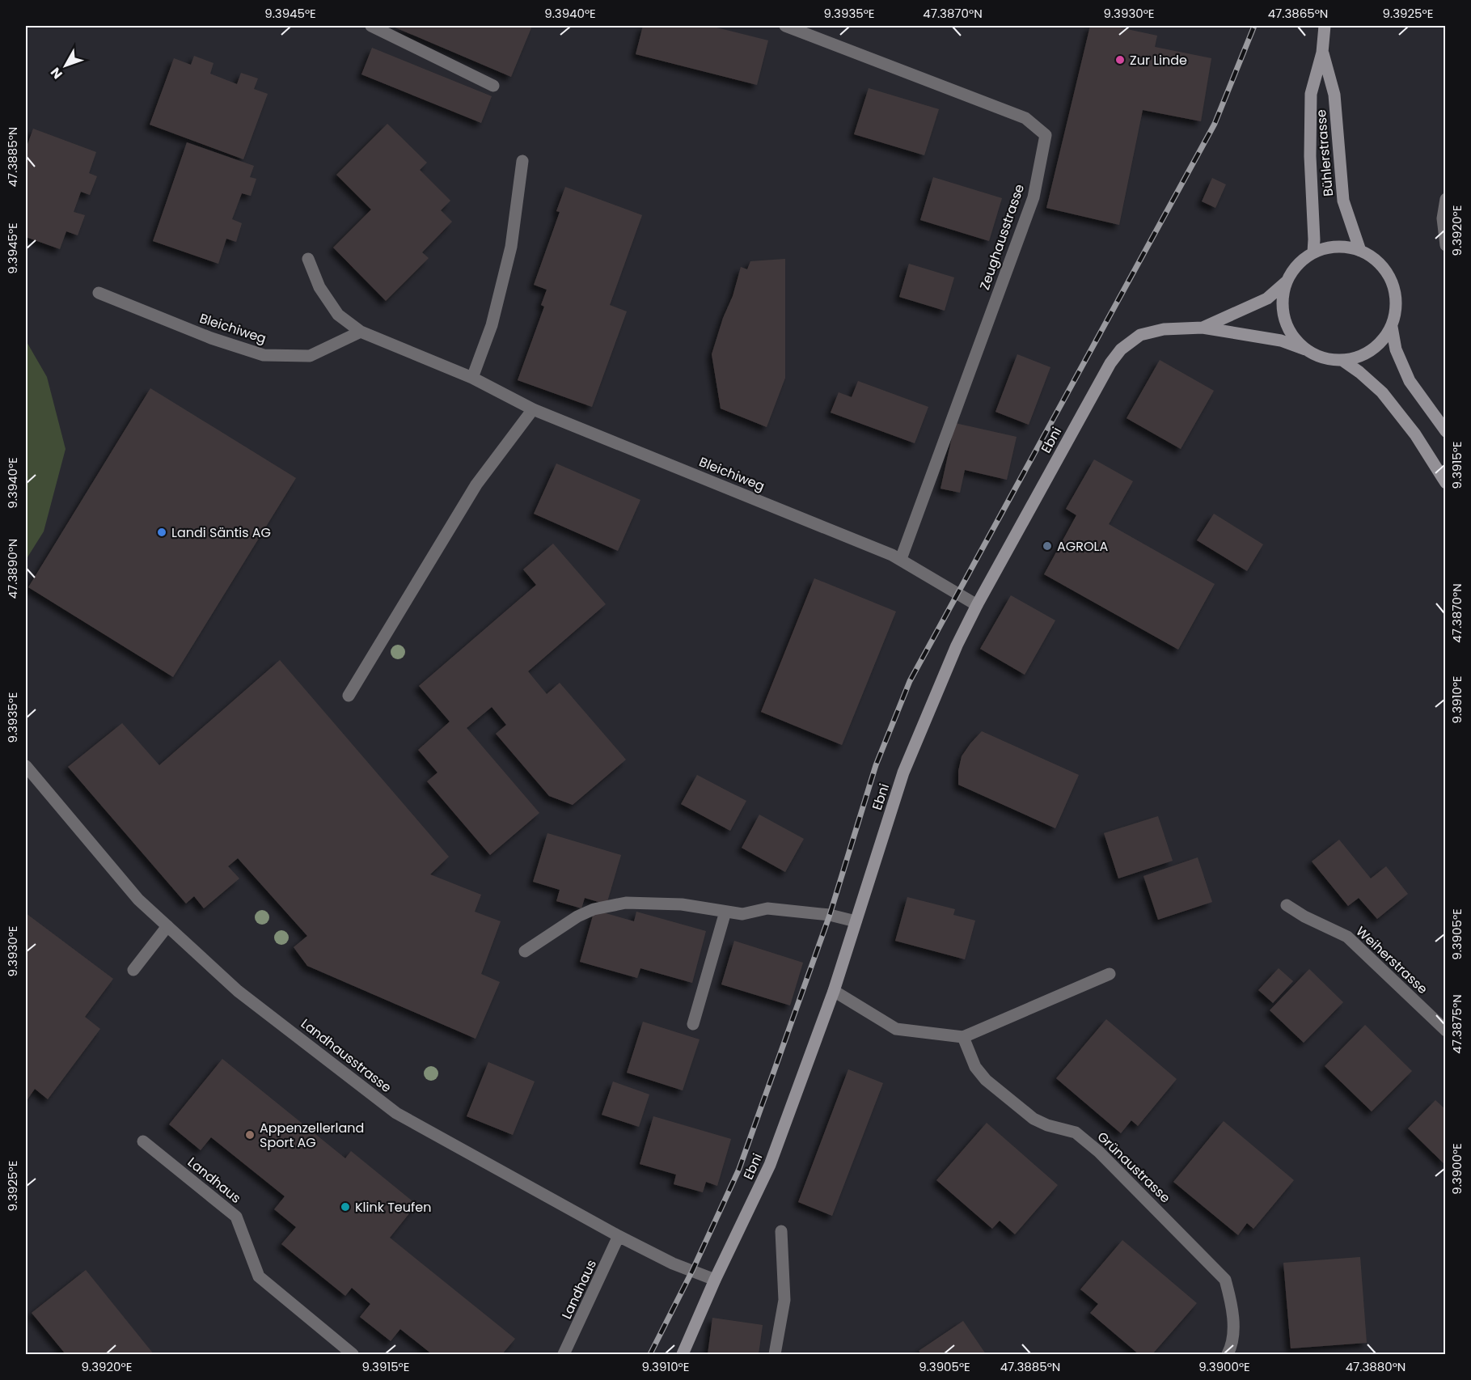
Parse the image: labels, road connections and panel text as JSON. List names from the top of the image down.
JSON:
{
  "streets": {
    "main road": ["Bühlerstrasse", "Ebni"],
    "street": [
      "Zeughausstrasse",
      "Bleichiweg",
      "Weiherstrasse",
      "Landhausstrasse",
      "Grünaustrasse",
      "Landhaus"
    ]
  },
  "crossings": [
    ["Bühlerstrasse", "Ebni"],
    ["Zeughausstrasse", "Bleichiweg"],
    ["Bleichiweg", "Ebni"],
    ["Ebni", "Landhausstrasse"],
    ["Landhausstrasse", "Landhaus"]
  ],
  "places": [
    "Zur Linde",
    "Landi Säntis AG",
    "AGROLA",
    "Appenzellerland Sport AG",
    "Klink Teufen"
  ],
  "north": "bottom left",
  "coordinates": [
    "9.3945°E",
    "9.3940°E",
    "9.3935°E",
    "47.3870°N",
    "9.3930°E",
    "47.3865°N",
    "9.3925°E",
    "47.3885°N",
    "9.3920°E",
    "9.3915°E",
    "47.3890°N",
    "9.3910°E",
    "9.3905°E",
    "47.3875°N",
    "9.3900°E",
    "47.3880°N"
  ]
}
